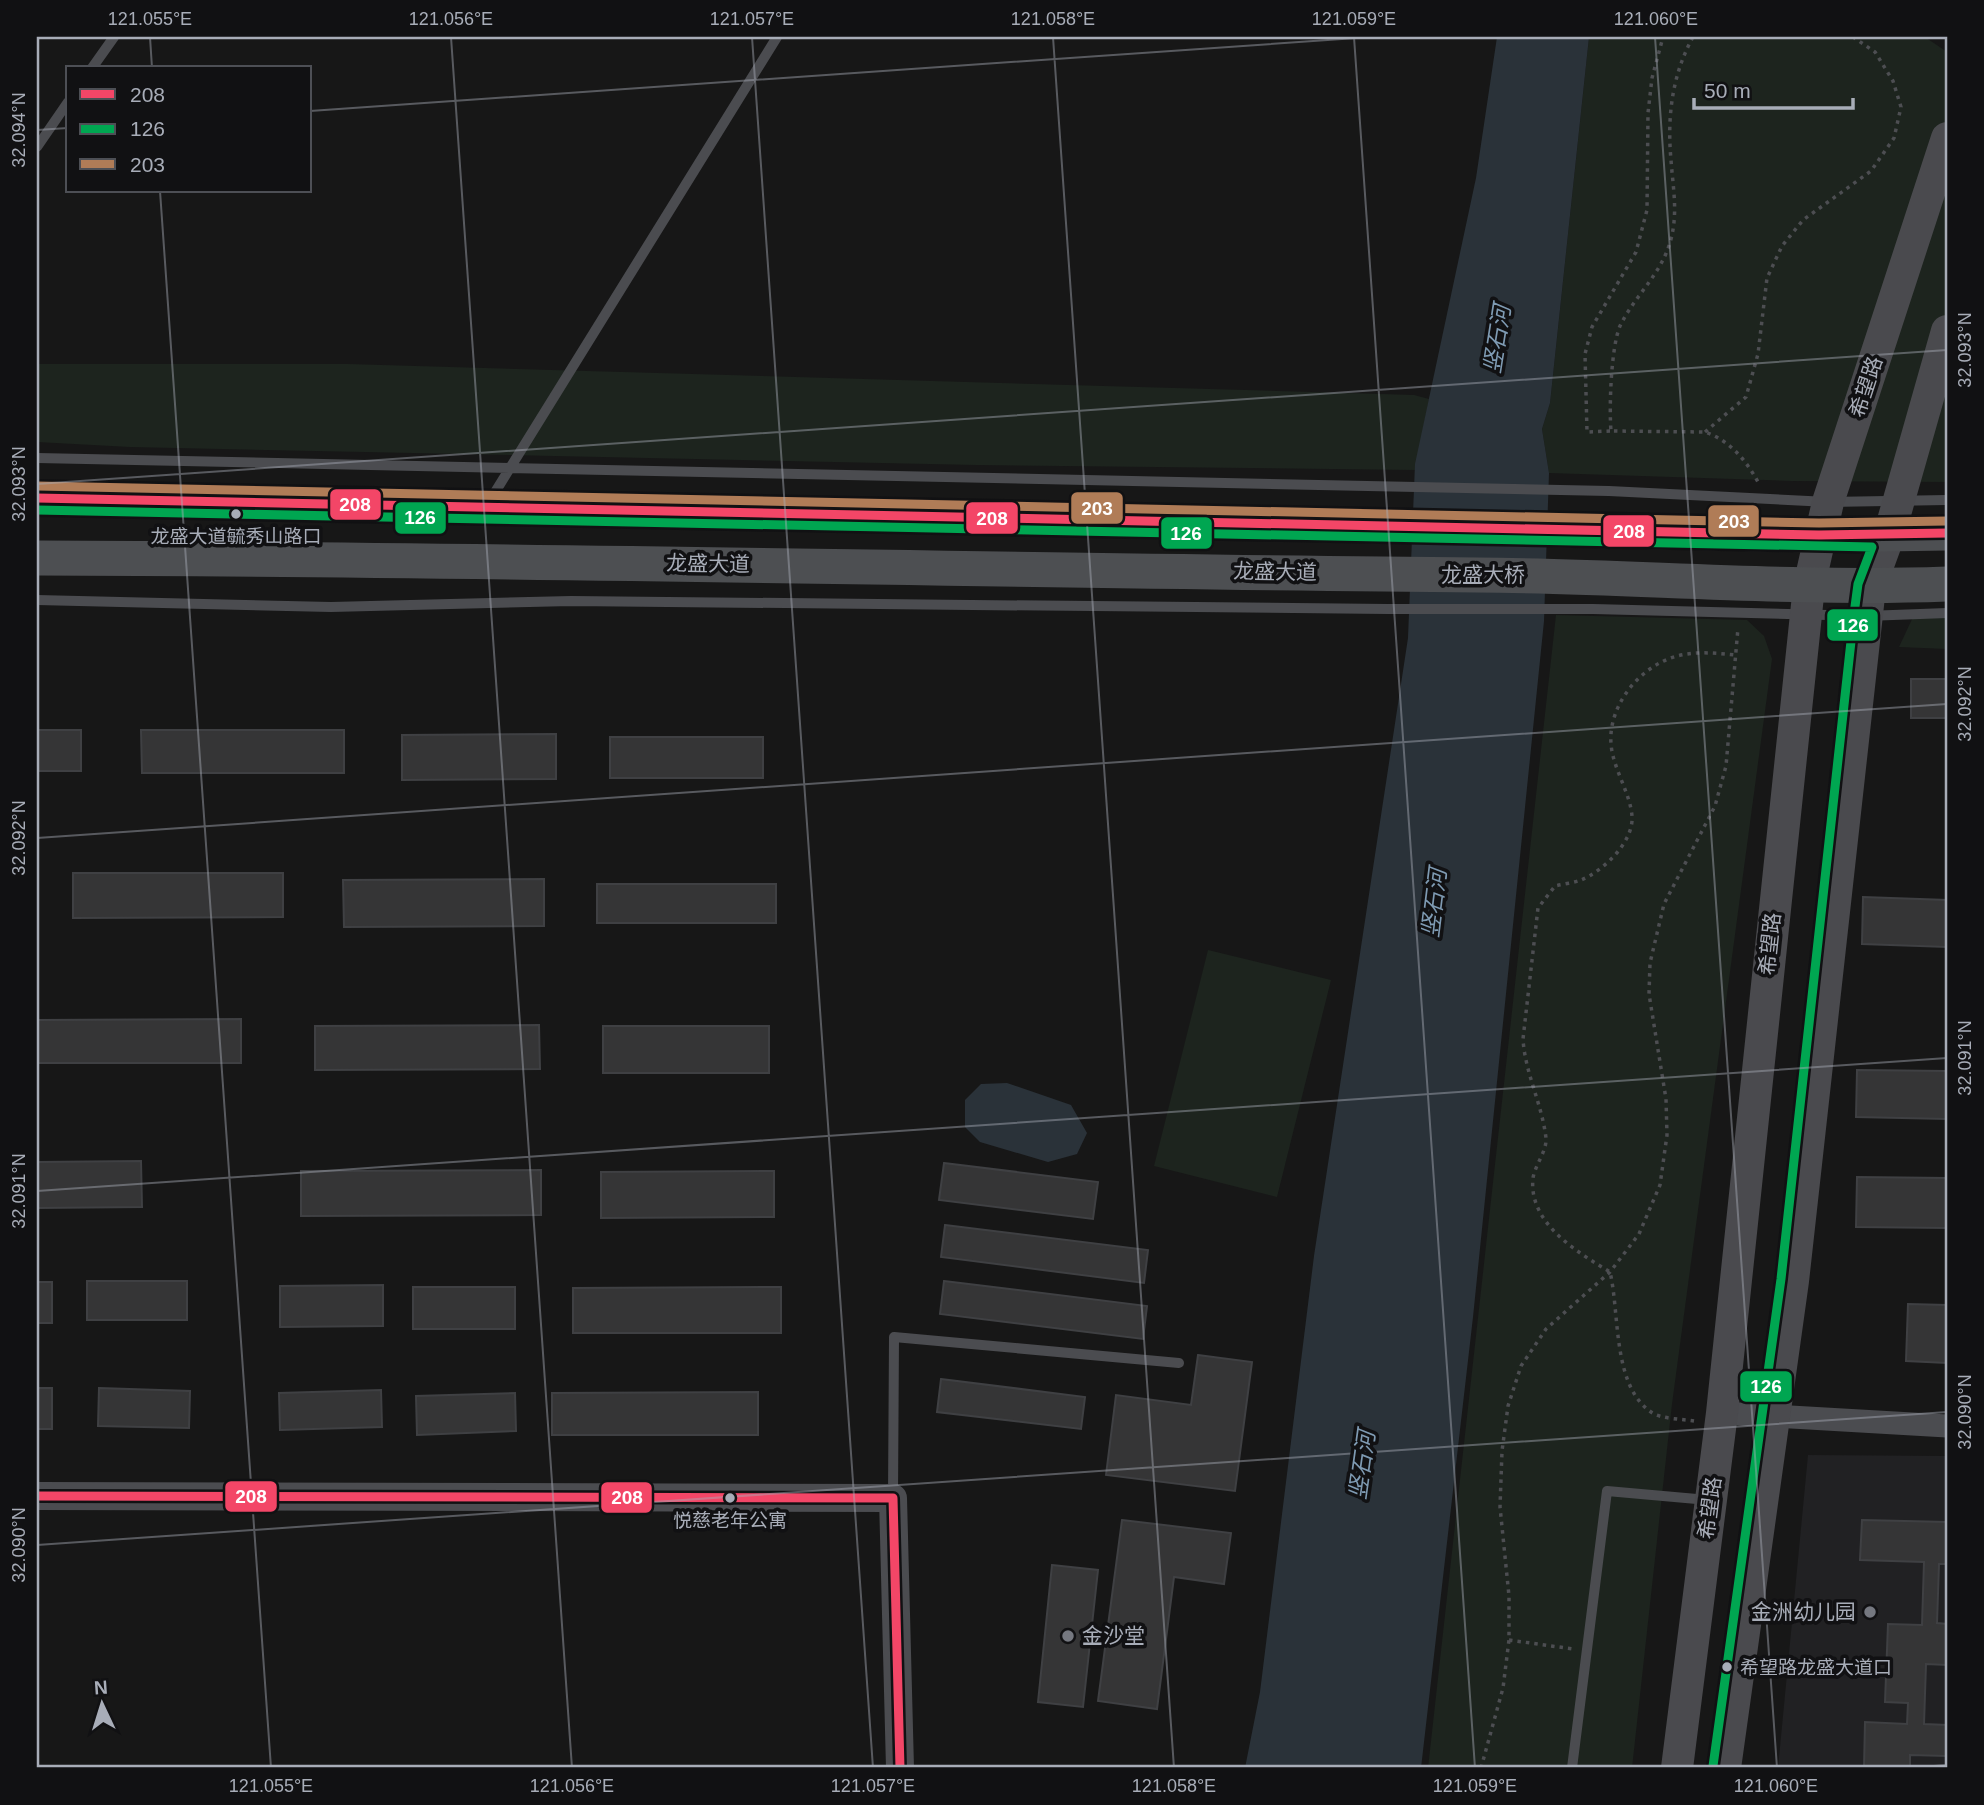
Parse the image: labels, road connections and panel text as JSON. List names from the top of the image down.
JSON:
{
  "streets": {
    "main road": ["希望路", "龙盛大道", "龙盛大桥"]
  },
  "crossings": [
    ["龙盛大道", "龙盛大桥"]
  ],
  "water": ["竖石河"],
  "places": [
    "龙盛大道毓秀山路口",
    "悦慈老年公寓",
    "金洲幼儿园",
    "金沙堂",
    "希望路龙盛大道口"
  ],
  "lines": ["transit line 203", "transit line 208", "transit line 126"],
  "legend": ["208", "126", "203"],
  "scale_bar": "50 m",
  "north": "top",
  "coordinates": [
    "121.055°E",
    "121.056°E",
    "121.057°E",
    "121.058°E",
    "121.059°E",
    "121.060°E",
    "32.094°N",
    "32.093°N",
    "32.092°N",
    "32.091°N",
    "32.090°N"
  ]
}
